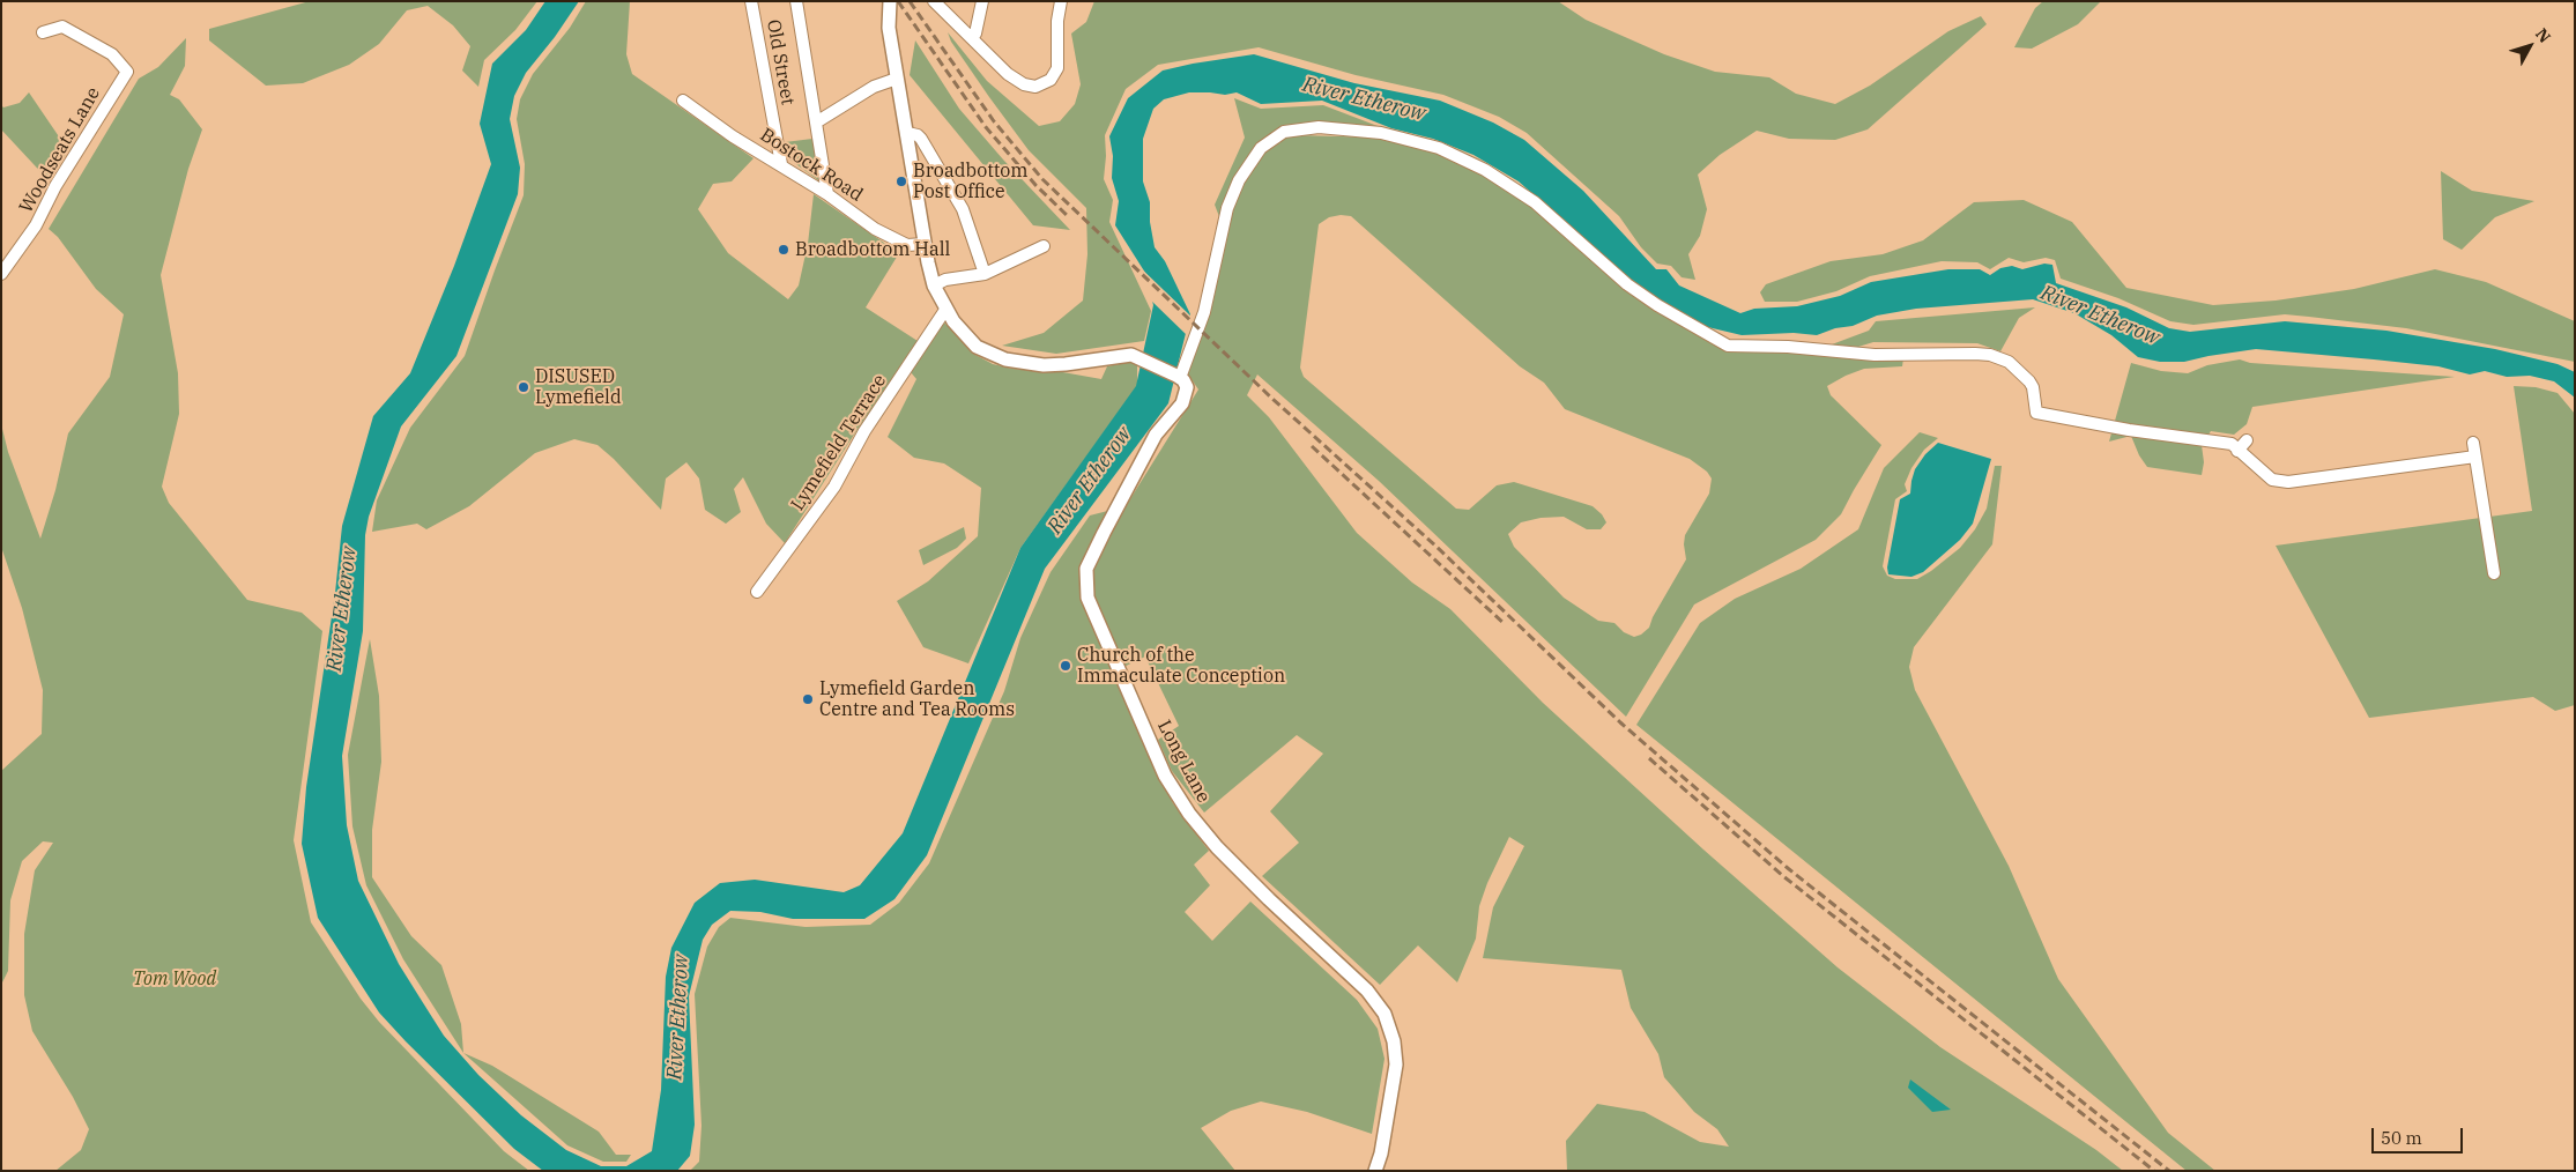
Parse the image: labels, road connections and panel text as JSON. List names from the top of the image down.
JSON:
{
  "streets": {
    "street": [
      "Old Street",
      "Woodseats Lane",
      "Bostock Road",
      "Lymefield Terrace",
      "Long Lane"
    ]
  },
  "crossings": [
    ["Old Street", "Bostock Road"]
  ],
  "water": ["River Etherow"],
  "parks": ["Tom Wood"],
  "places": [
    "Broadbottom Post Office",
    "Broadbottom Hall",
    "DISUSED Lymefield",
    "Church of the Immaculate Conception",
    "Lymefield Garden Centre and Tea Rooms"
  ],
  "scale_bar": "50 m",
  "north": "top right"
}
